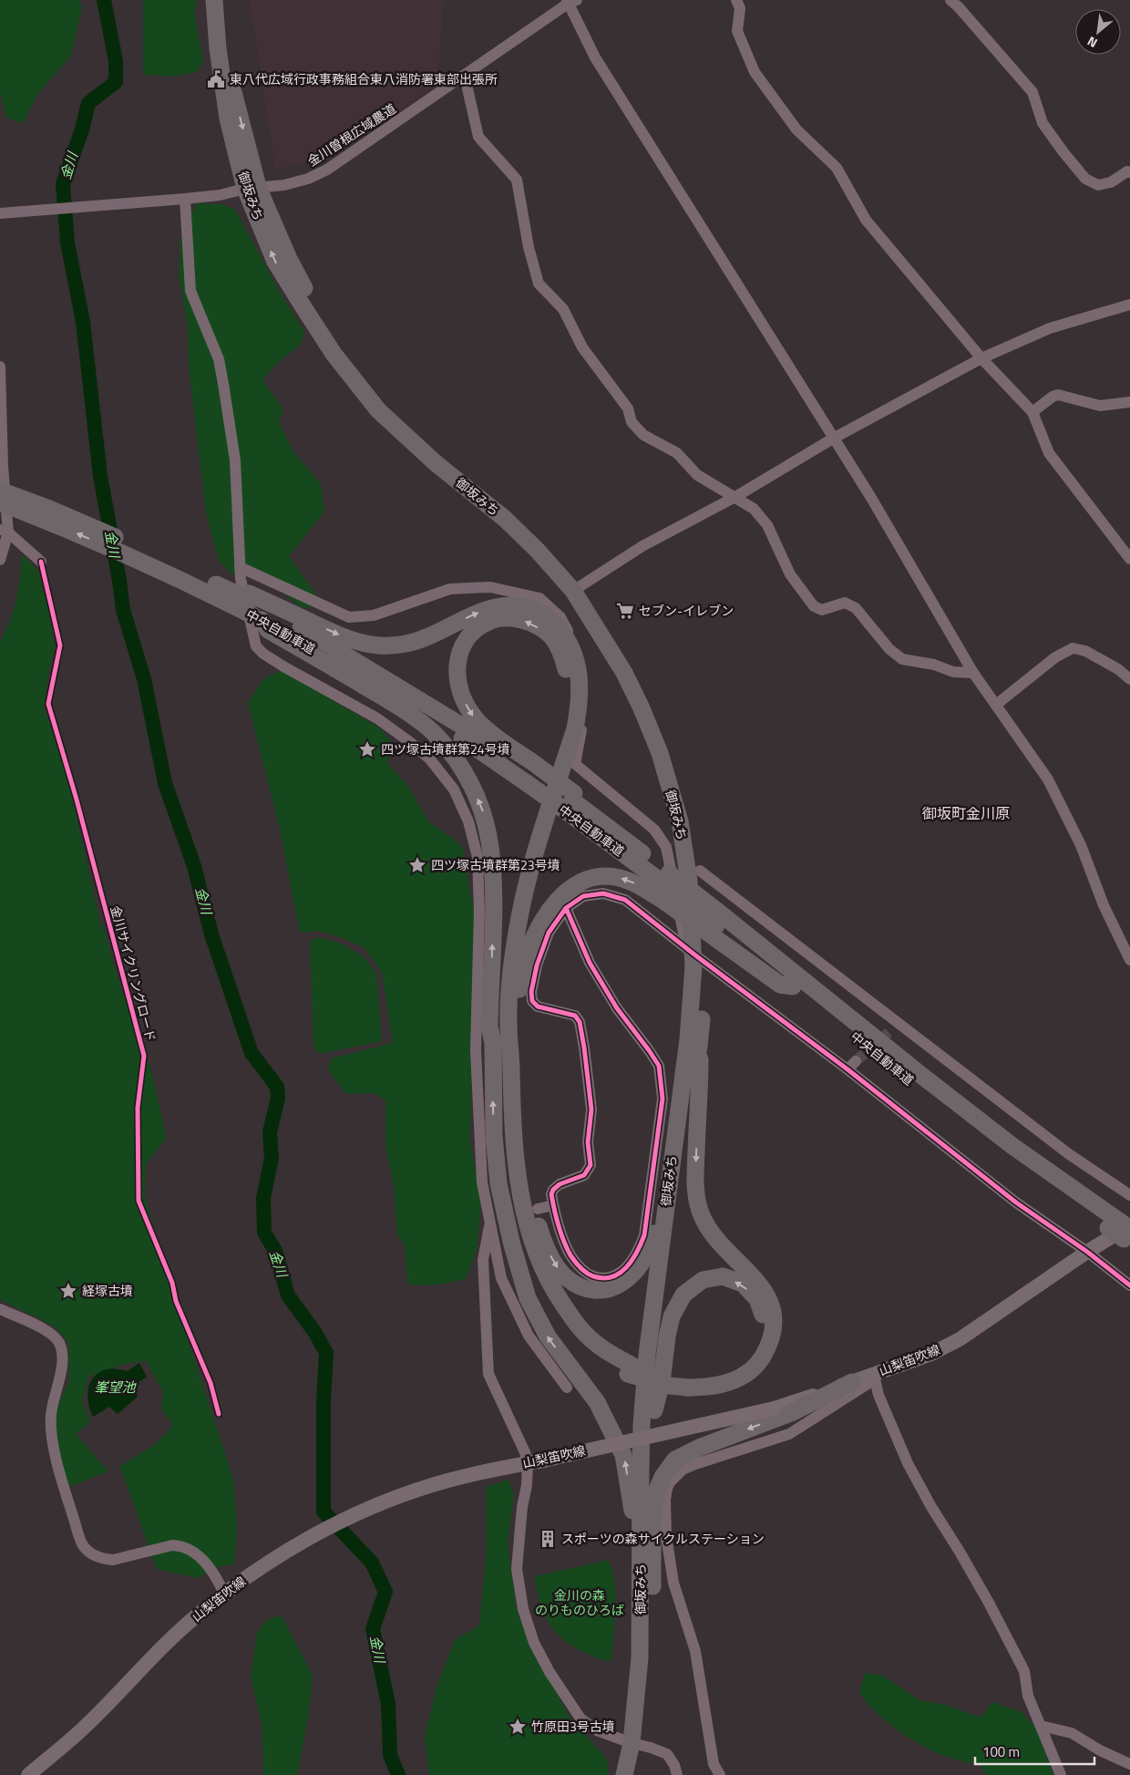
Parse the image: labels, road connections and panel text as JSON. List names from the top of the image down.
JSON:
{
  "streets": {
    "highway": ["御坂みち", "中央自動車道"],
    "main road": ["山梨笛吹線"],
    "street": ["金川曽根広域農道"],
    "cycle path": ["金川サイクリングロード"]
  },
  "crossings": [
    ["金川曽根広域農道", "御坂みち"],
    ["中央自動車道", "山梨笛吹線"]
  ],
  "districts": ["御坂町金川原"],
  "water": ["金川", "峯望池"],
  "parks": ["金川の森 のりものひろば"],
  "places": {
    "public building": ["東八代広域行政事務組合東八消防署東部出張所"],
    "supermarket": ["セブン-イレブン"],
    "place": [
      "四ツ塚古墳群第24号墳",
      "四ツ塚古墳群第23号墳",
      "経塚古墳",
      "竹原田3号古墳"
    ],
    "building": ["スポーツの森サイクルステーション"]
  },
  "scale_bar": "100 m",
  "north": "bottom left"
}
